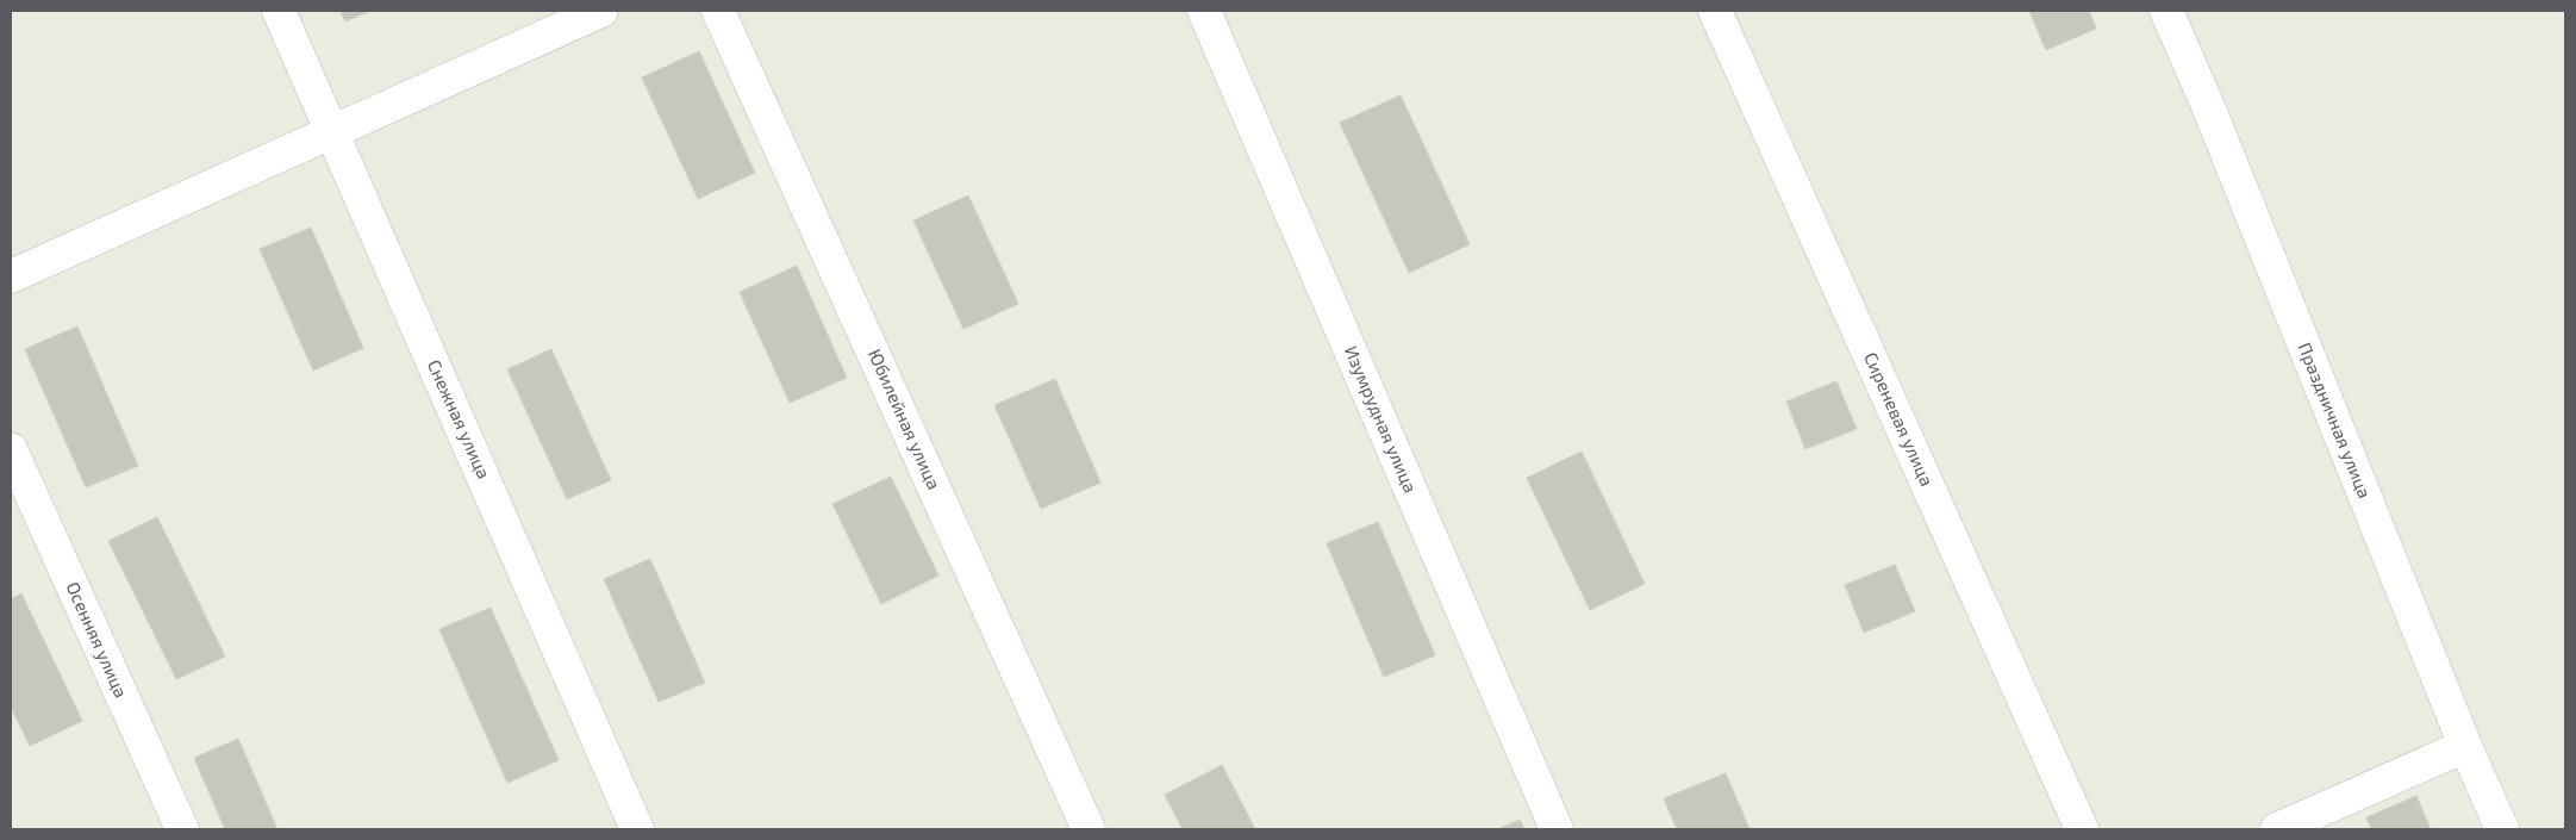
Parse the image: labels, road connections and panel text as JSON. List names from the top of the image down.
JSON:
{
  "streets": {
    "street": [
      "Снежная улица",
      "Юбилейная улица",
      "Изумрудная улица",
      "Сиреневая улица",
      "Праздничная улица",
      "Осенняя улица"
    ]
  }
}
